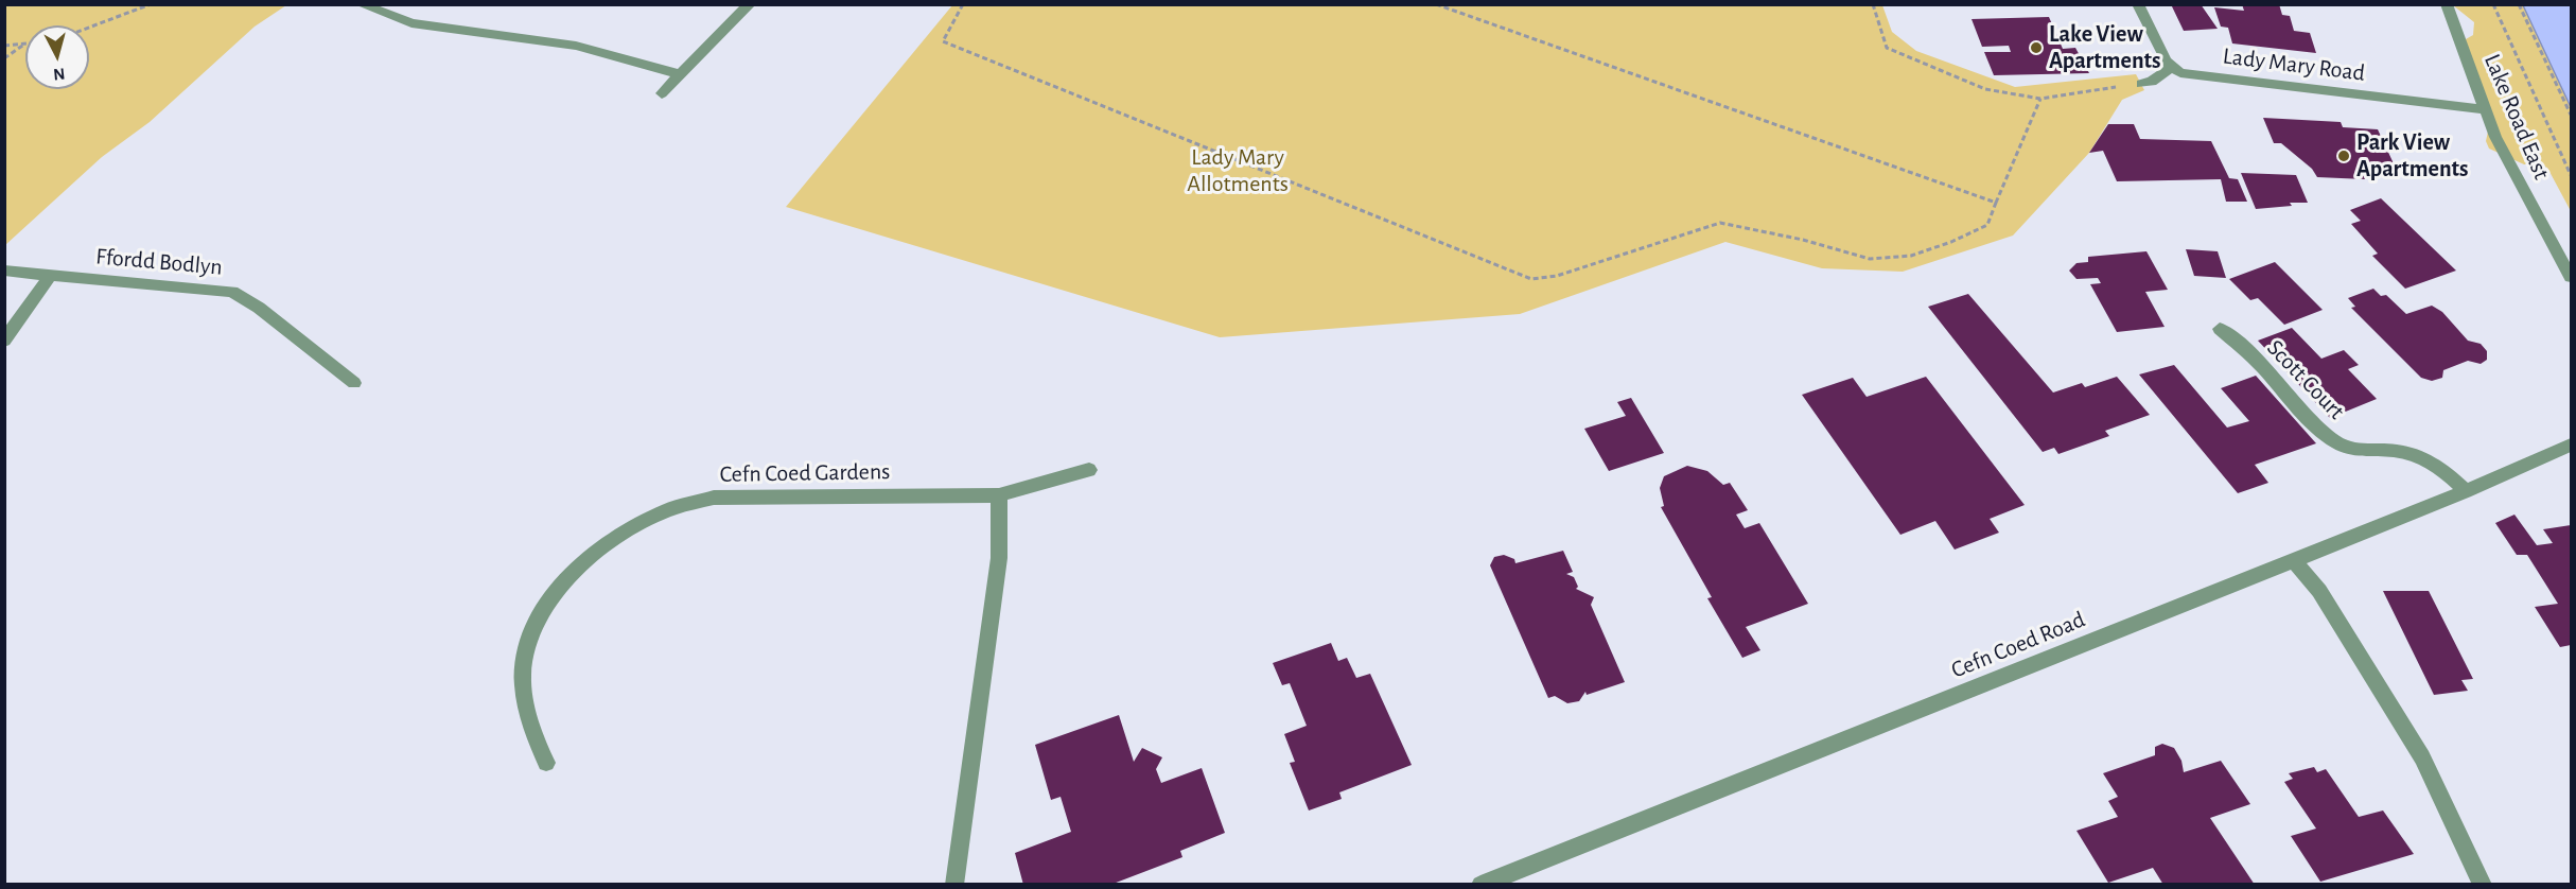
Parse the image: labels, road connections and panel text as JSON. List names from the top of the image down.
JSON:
{
  "streets": {
    "street": [
      "Lady Mary Road",
      "Lake Road East",
      "Ffordd Bodlyn",
      "Scott Court",
      "Cefn Coed Gardens",
      "Cefn Coed Road"
    ]
  },
  "crossings": [
    ["Lady Mary Road", "Lake Road East"],
    ["Scott Court", "Cefn Coed Road"]
  ],
  "parks": ["Lady Mary Allotments"],
  "places": ["Lake View Apartments", "Park View Apartments"],
  "north": "bottom"
}
